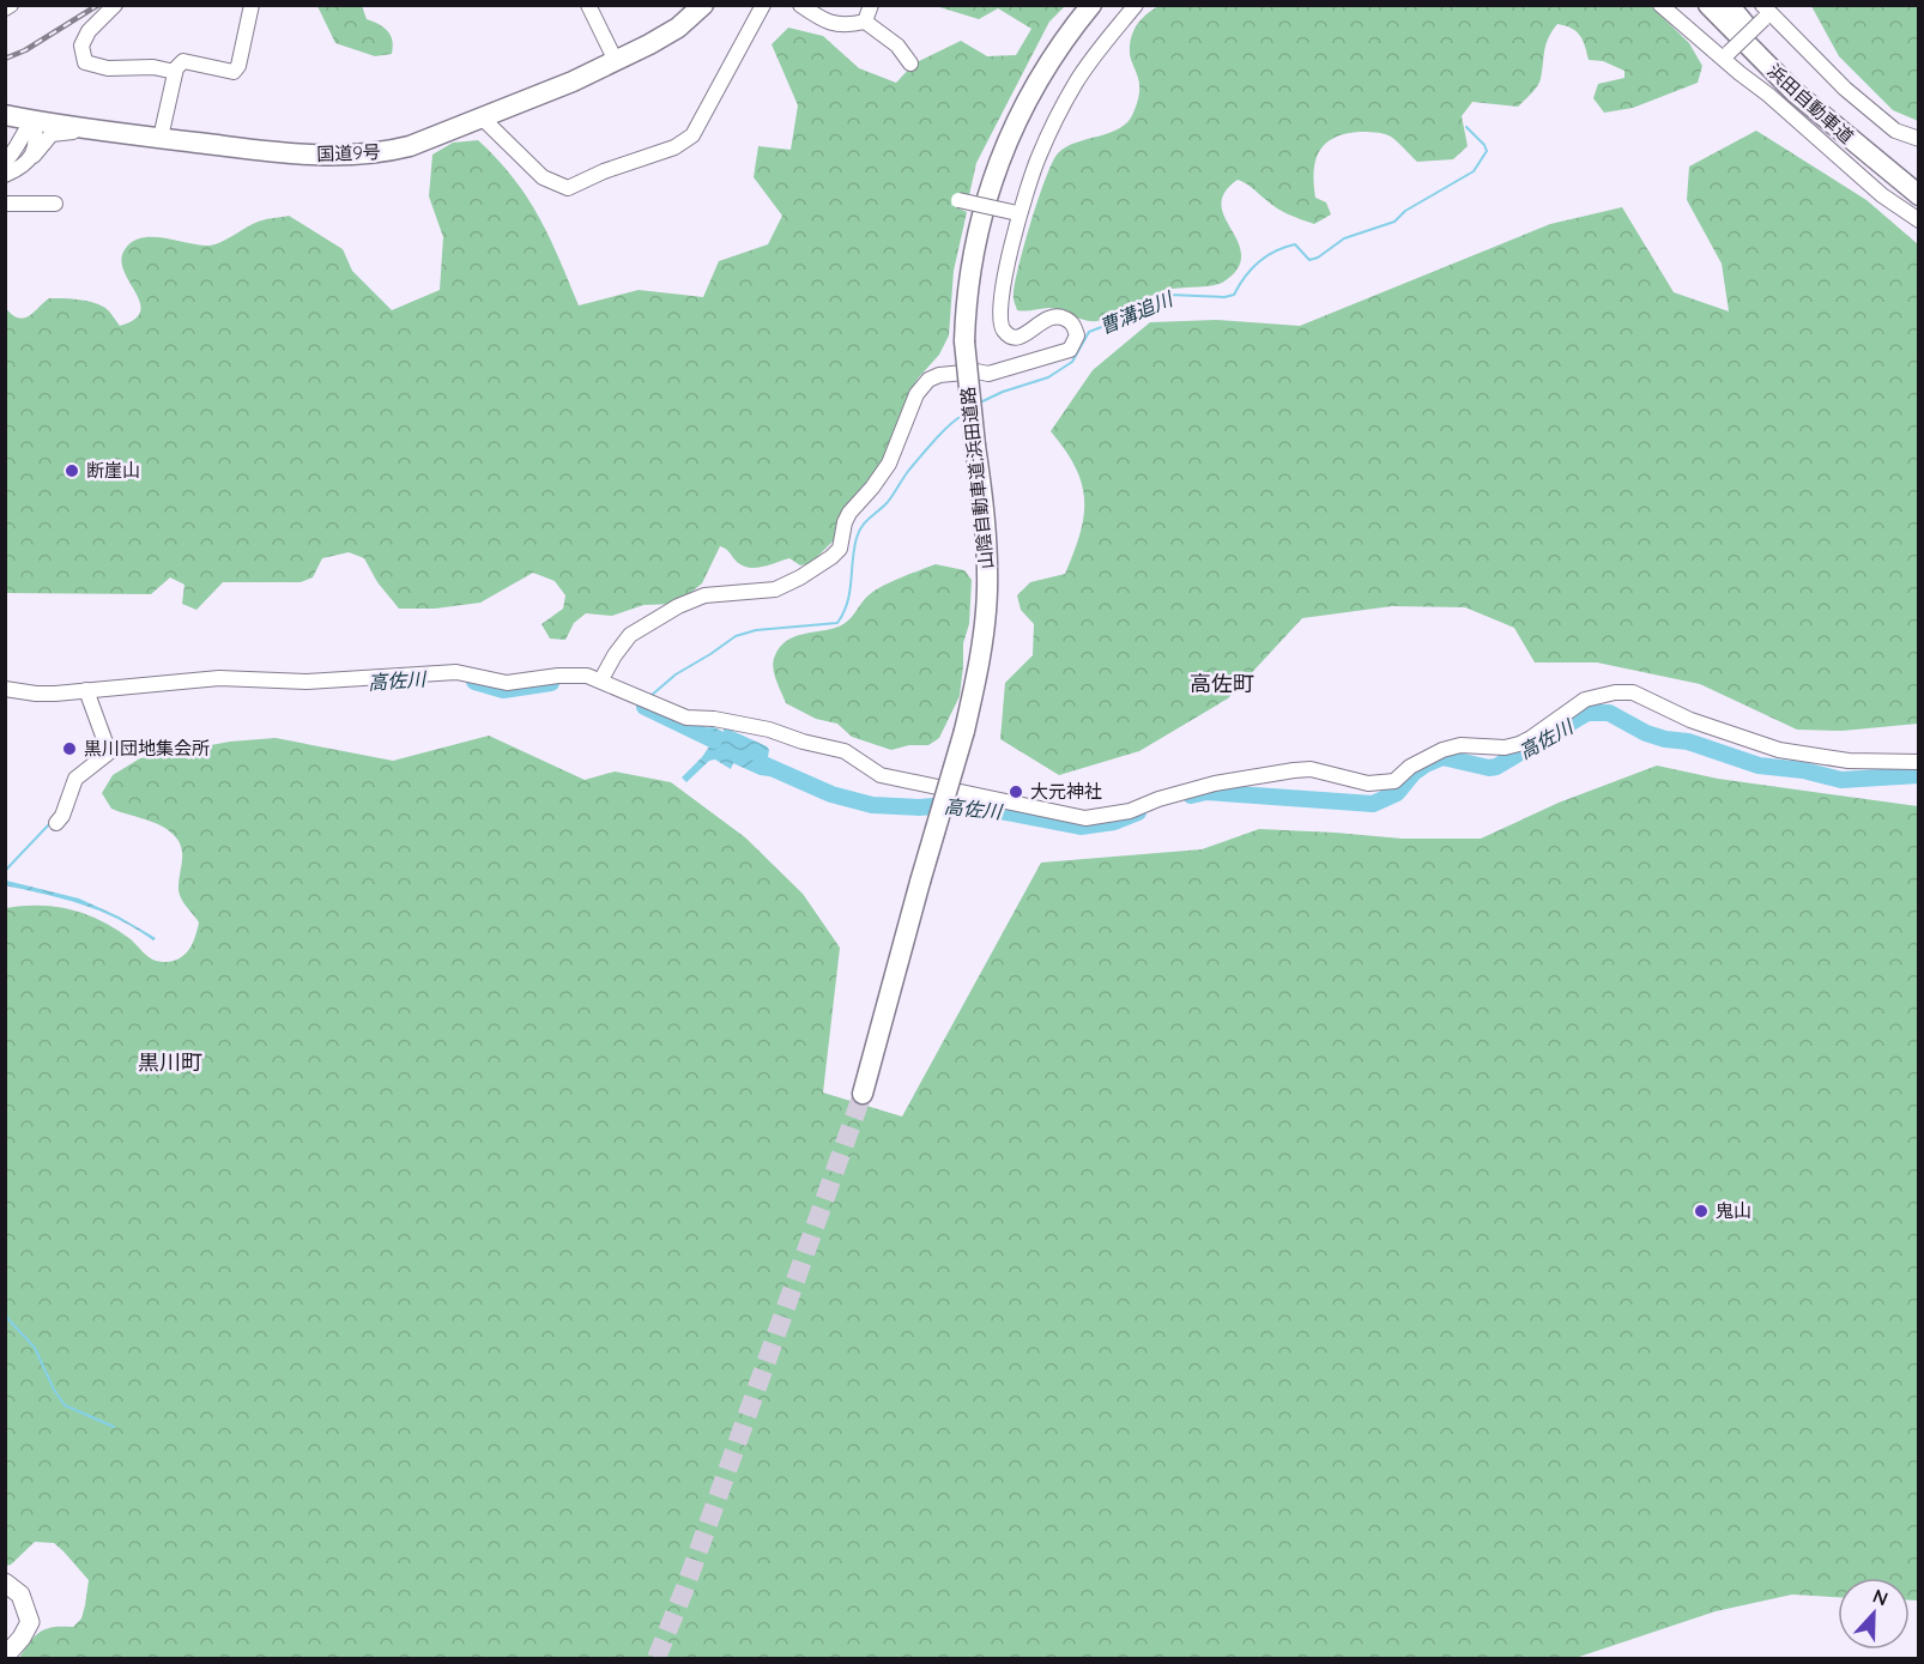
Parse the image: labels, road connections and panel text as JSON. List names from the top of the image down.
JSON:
{
  "streets": {
    "highway": ["浜田自動車道", "国道9号", "山陰自動車道;浜田道路"]
  },
  "districts": ["高佐町", "黒川町"],
  "water": ["曹溝追川", "高佐川"],
  "places": [
    "断崖山",
    "黒川団地集会所",
    "大元神社",
    "鬼山"
  ],
  "north": "top"
}
